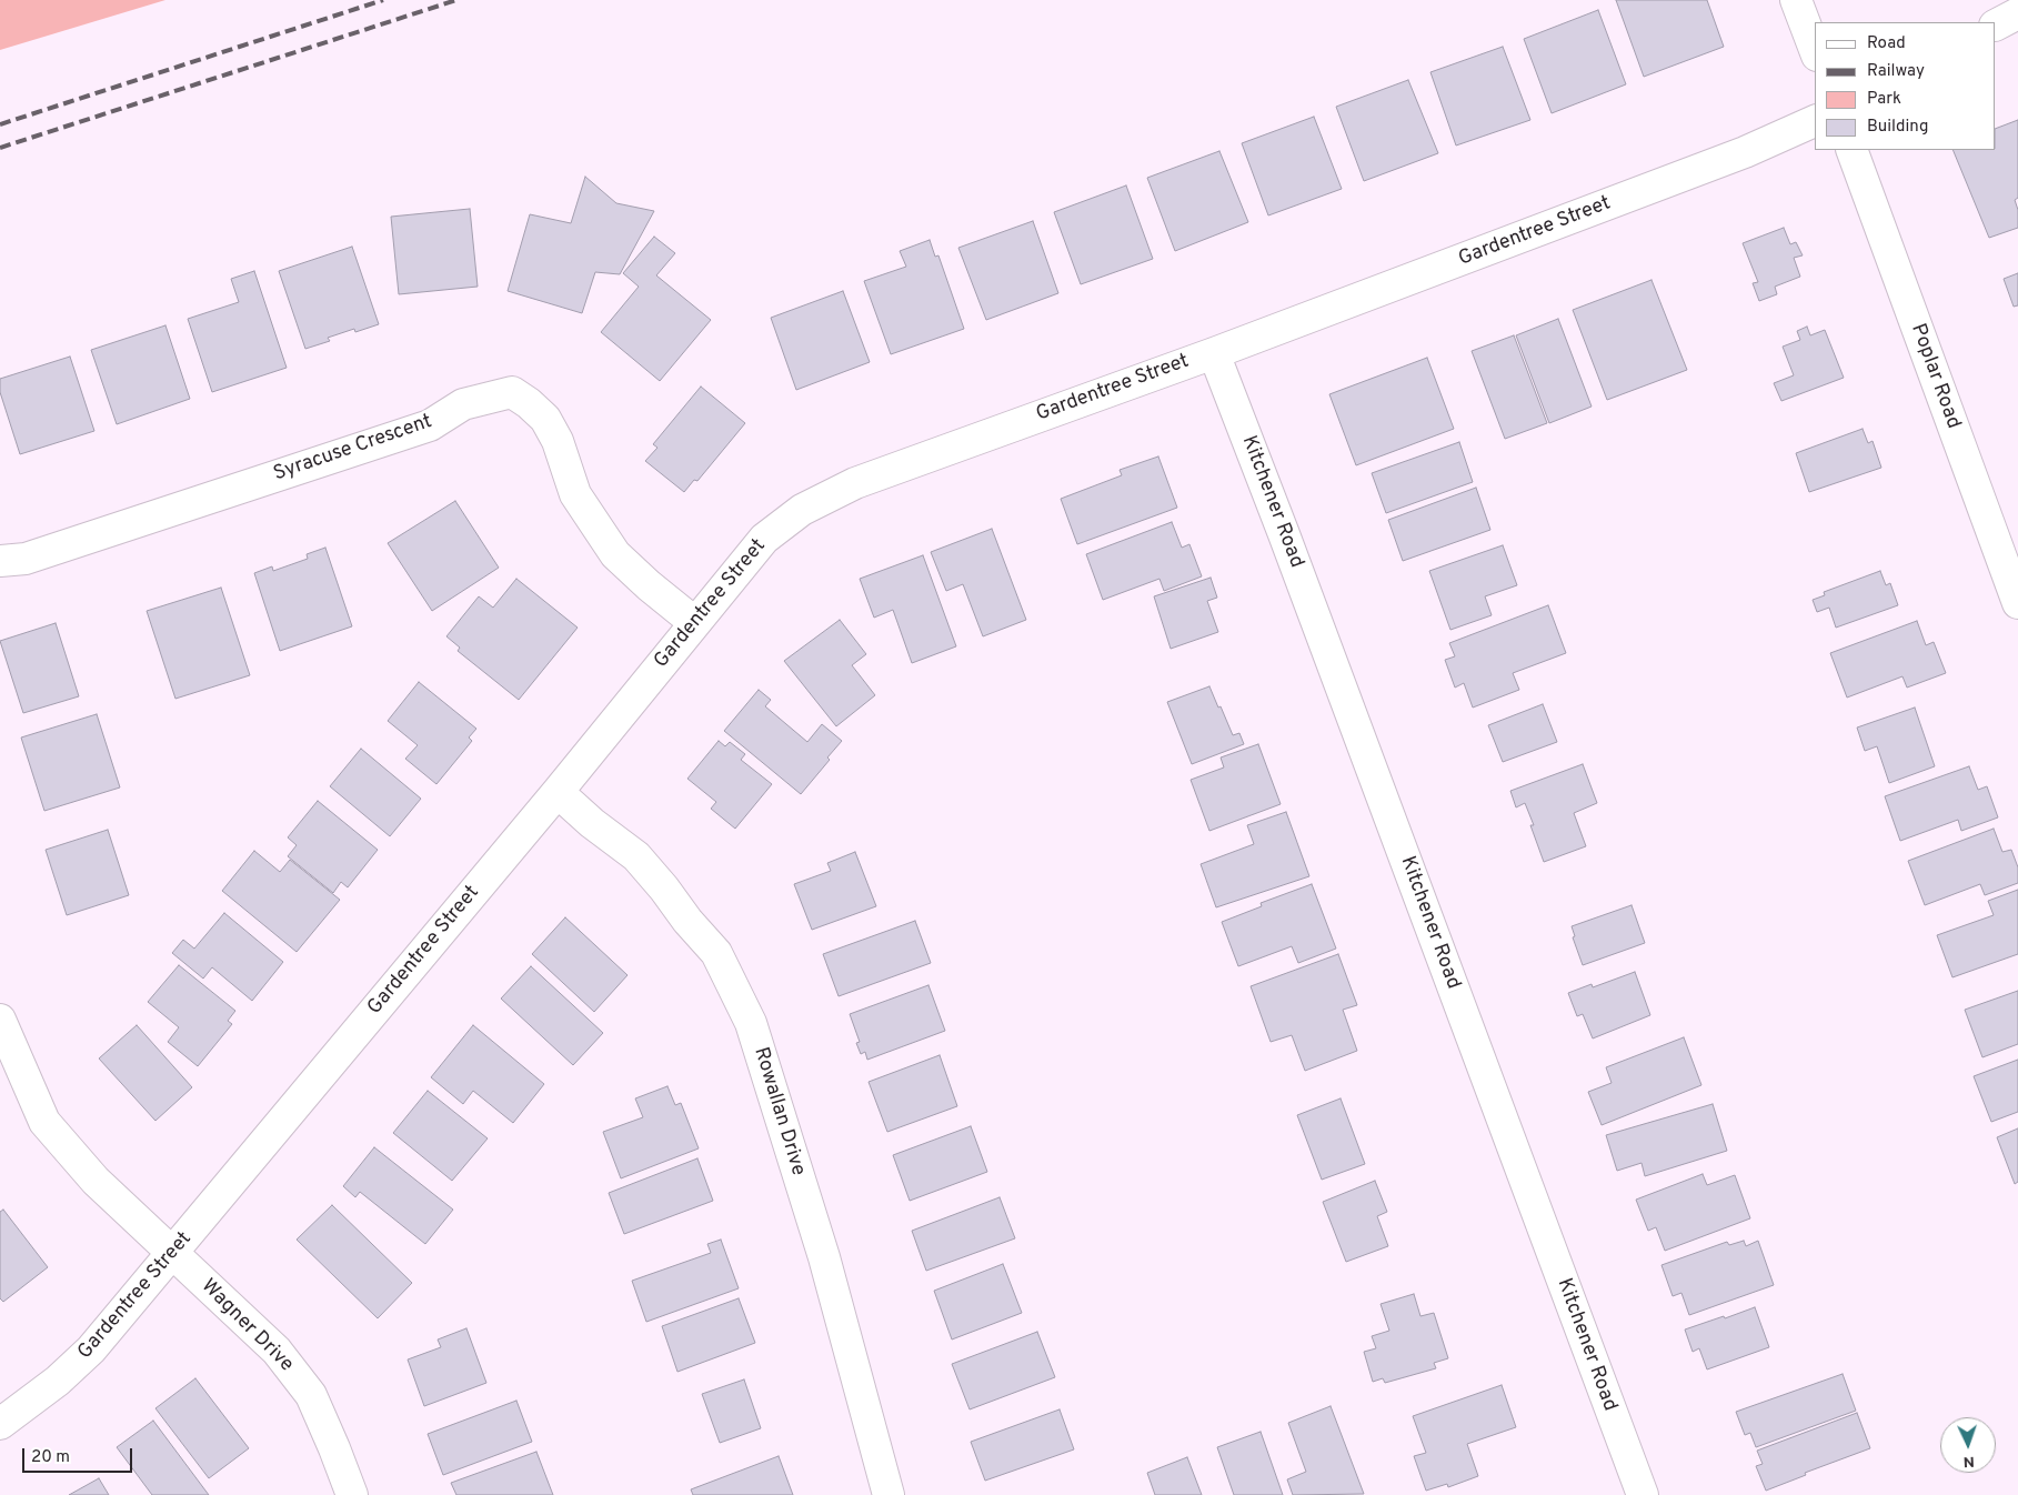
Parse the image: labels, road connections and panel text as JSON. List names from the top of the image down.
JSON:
{
  "streets": {
    "street": [
      "Gardentree Street",
      "Poplar Road",
      "Syracuse Crescent",
      "Kitchener Road",
      "Rowallan Drive",
      "Wagner Drive"
    ]
  },
  "crossings": [
    ["Gardentree Street", "Syracuse Crescent"],
    ["Gardentree Street", "Kitchener Road"],
    ["Gardentree Street", "Rowallan Drive"],
    ["Gardentree Street", "Wagner Drive"]
  ],
  "legend": [
    "Road",
    "Railway",
    "Park",
    "Building"
  ],
  "scale_bar": "20 m",
  "north": "bottom"
}
